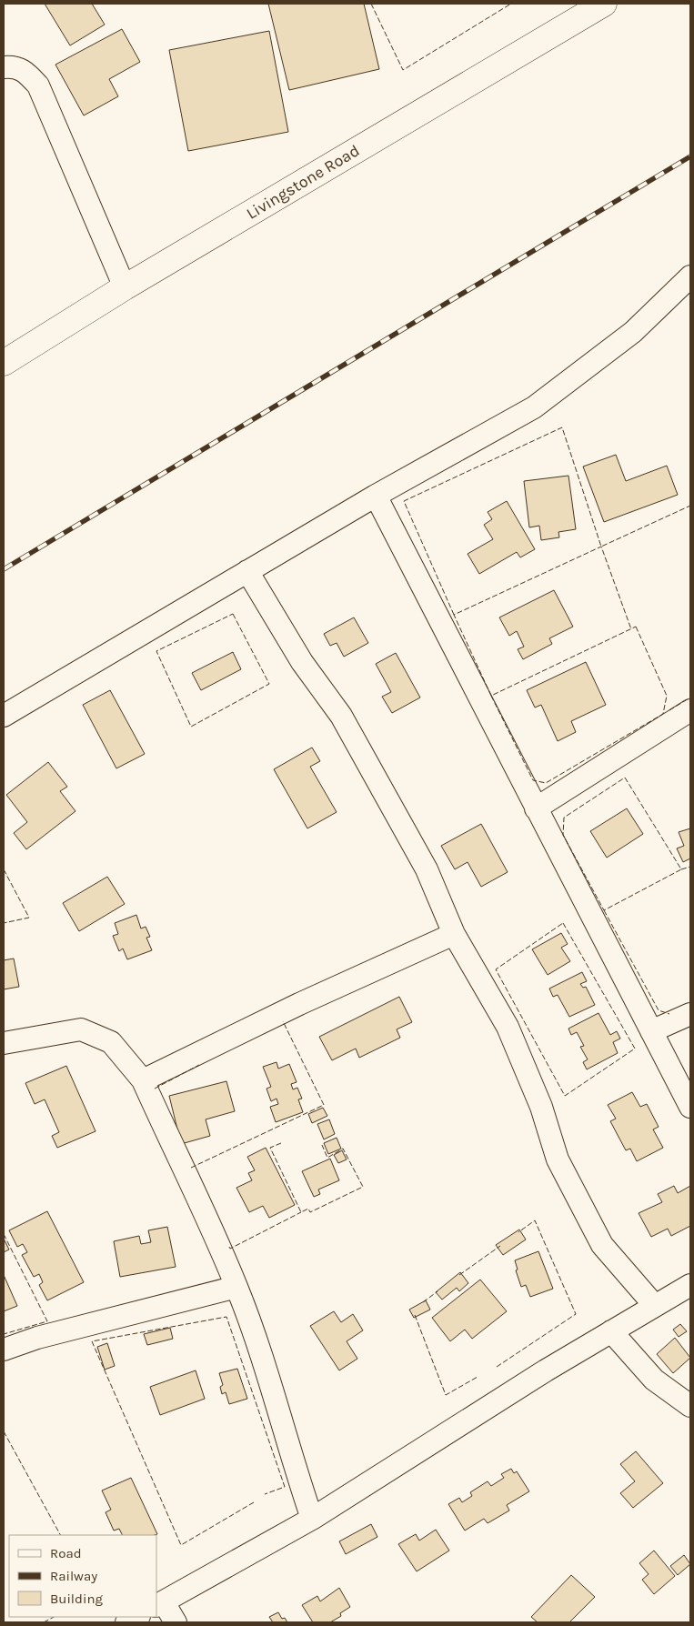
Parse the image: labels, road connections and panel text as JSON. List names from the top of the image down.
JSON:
{
  "streets": {
    "highway": ["Livingstone Road"]
  },
  "legend": ["Road", "Railway", "Building"]
}
